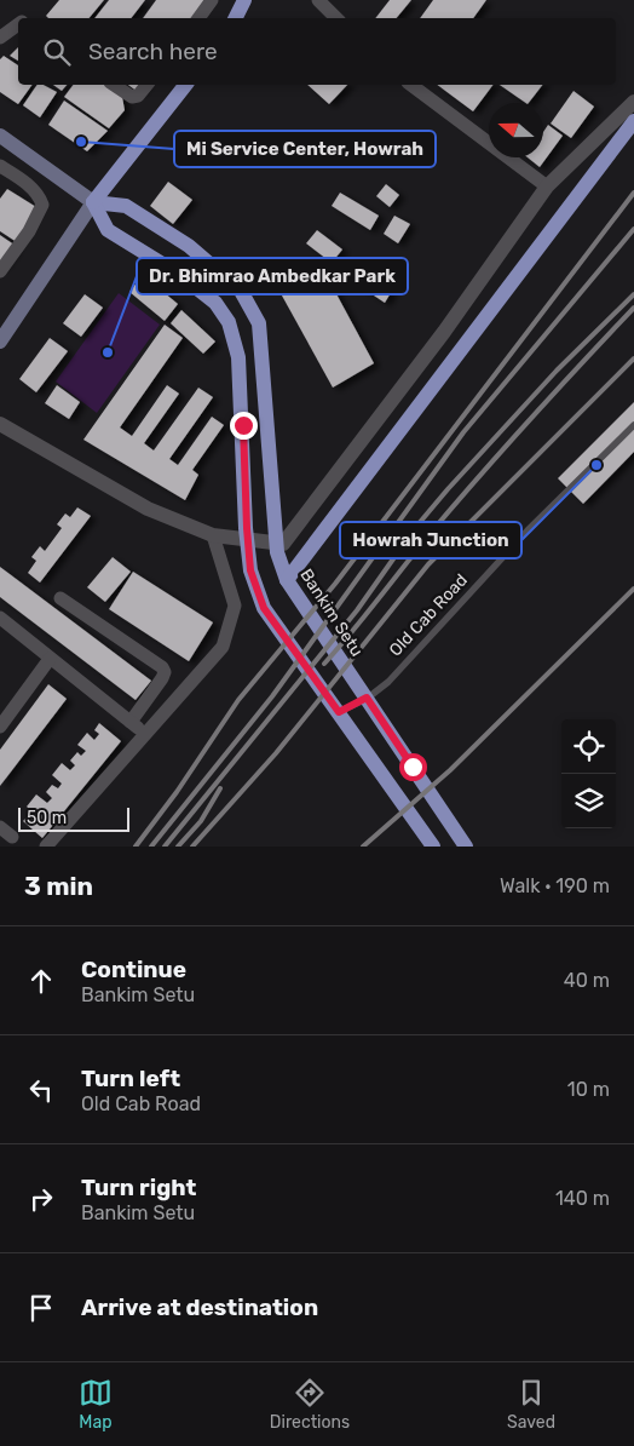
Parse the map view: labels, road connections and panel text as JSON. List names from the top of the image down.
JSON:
{
  "streets": {
    "main road": ["Bankim Setu"],
    "lane": ["Old Cab Road"]
  },
  "crossings": [
    ["Bankim Setu", "Old Cab Road"]
  ],
  "places": ["Mi Service Center, Howrah", "Dr. Bhimrao Ambedkar Park", "Howrah Junction"],
  "scale_bar": "50 m",
  "north": "left",
  "page": {
    "search": "Search here",
    "scale": "50 m",
    "heading": ["3 min", "Walk · 190 m"],
    "list": [
      ["Continue", "Bankim Setu", "40 m"],
      ["Turn left", "Old Cab Road", "10 m"],
      ["Turn right", "Bankim Setu", "140 m"],
      "Arrive at destination"
    ],
    "nav": ["Map", "Directions", "Saved"]
  }
}
